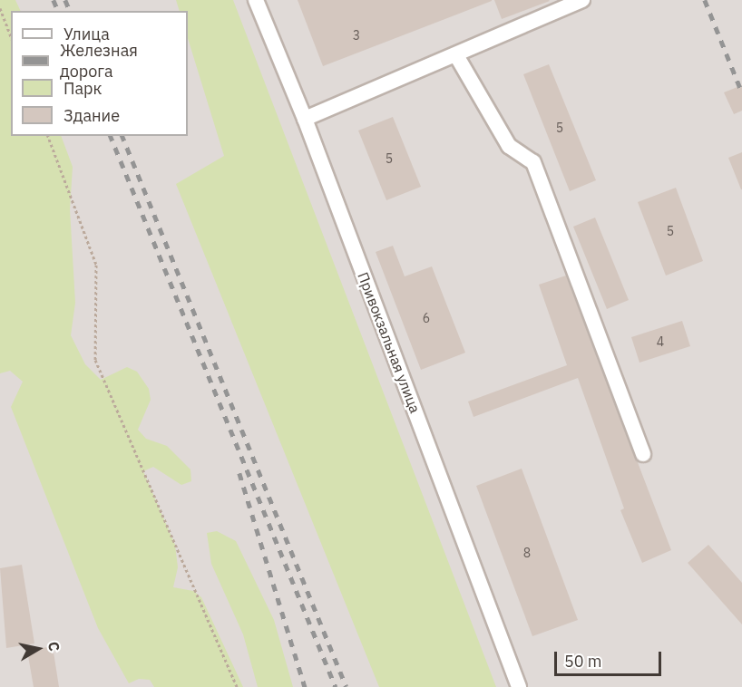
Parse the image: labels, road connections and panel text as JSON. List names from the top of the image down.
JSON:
{
  "streets": {
    "street": ["Привокзальная улица"]
  },
  "house_numbers": [
    "3",
    "5",
    "5",
    "5",
    "6",
    "4",
    "8"
  ],
  "legend": [
    "Улица",
    "Железная дорога",
    "Парк",
    "Здание"
  ],
  "scale_bar": "50 m",
  "north": "right"
}
